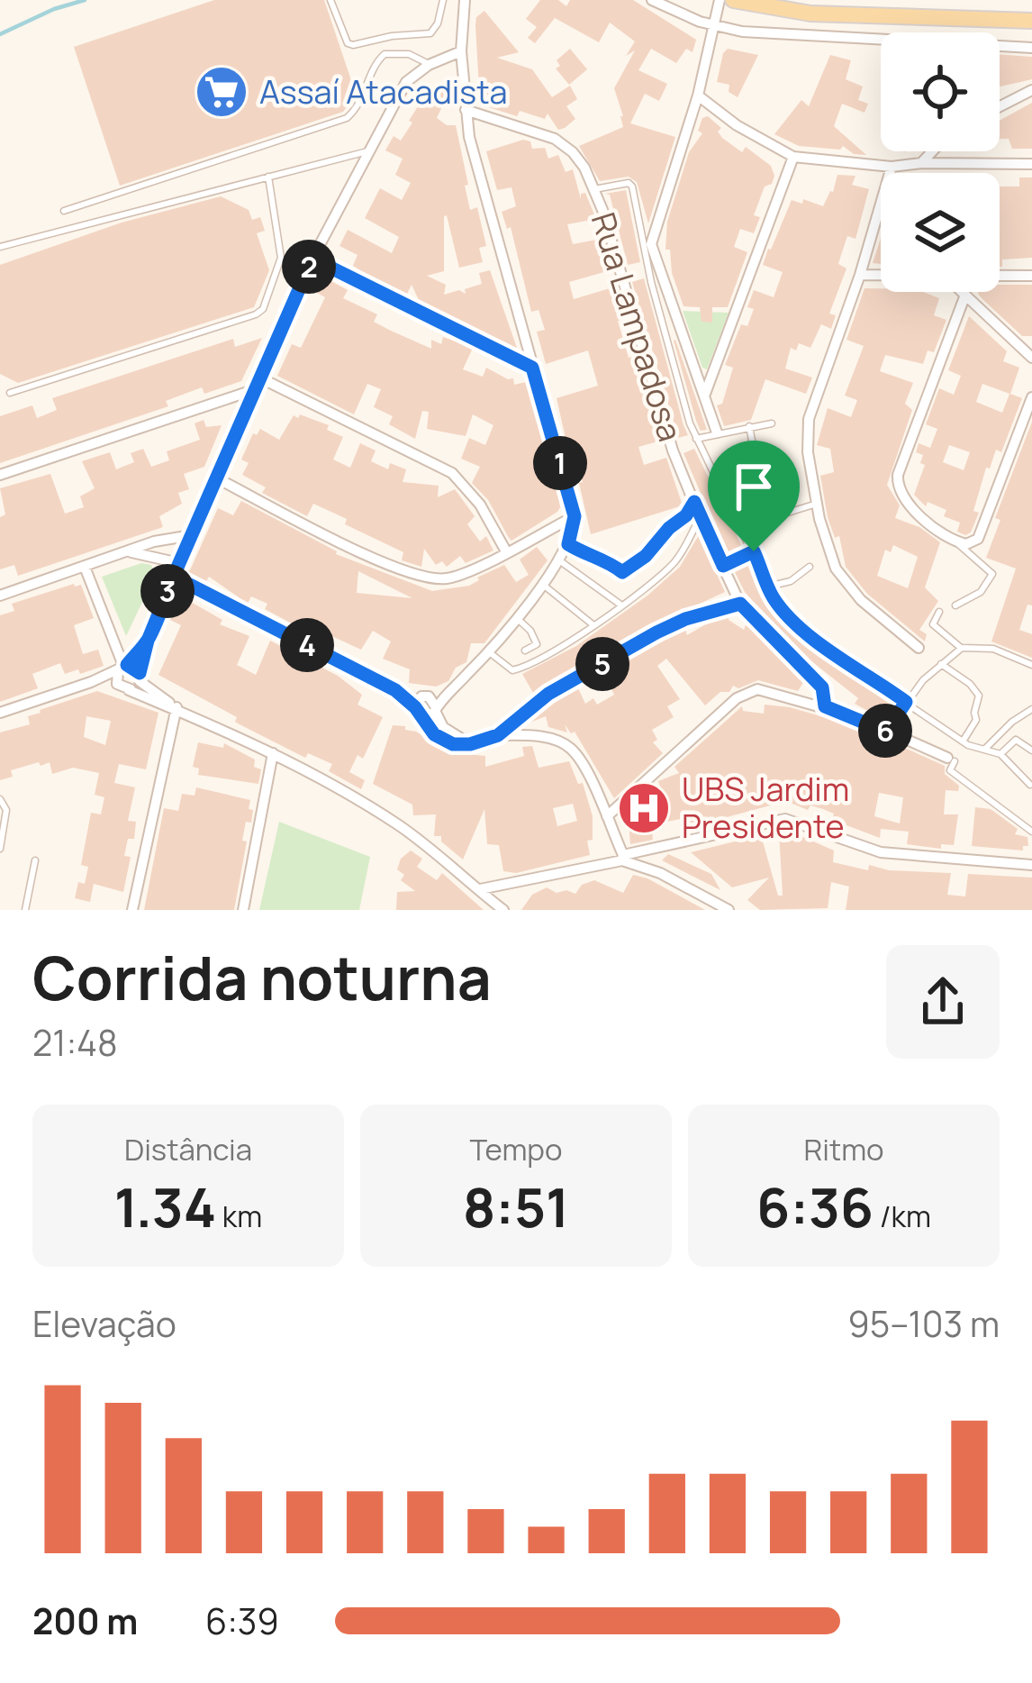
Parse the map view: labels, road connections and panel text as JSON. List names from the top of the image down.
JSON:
{
  "streets": {
    "street": ["Rua Lampadosa"]
  },
  "places": {
    "supermarket": ["Assaí Atacadista"],
    "hospital": ["UBS Jardim Presidente"]
  },
  "page": {
    "pins": [
      "2",
      "1",
      "3",
      "4",
      "5",
      "6"
    ],
    "heading": ["Corrida noturna", "21:48"],
    "stats": [
      ["Distância", "1.34 km"],
      ["Tempo", "8:51"],
      ["Ritmo", "6:36 /km"]
    ],
    "chart": ["Elevação", "95–103 m"],
    "list": [
      {
        "name": "200 m",
        "note": "6:39"
      }
    ]
  }
}
